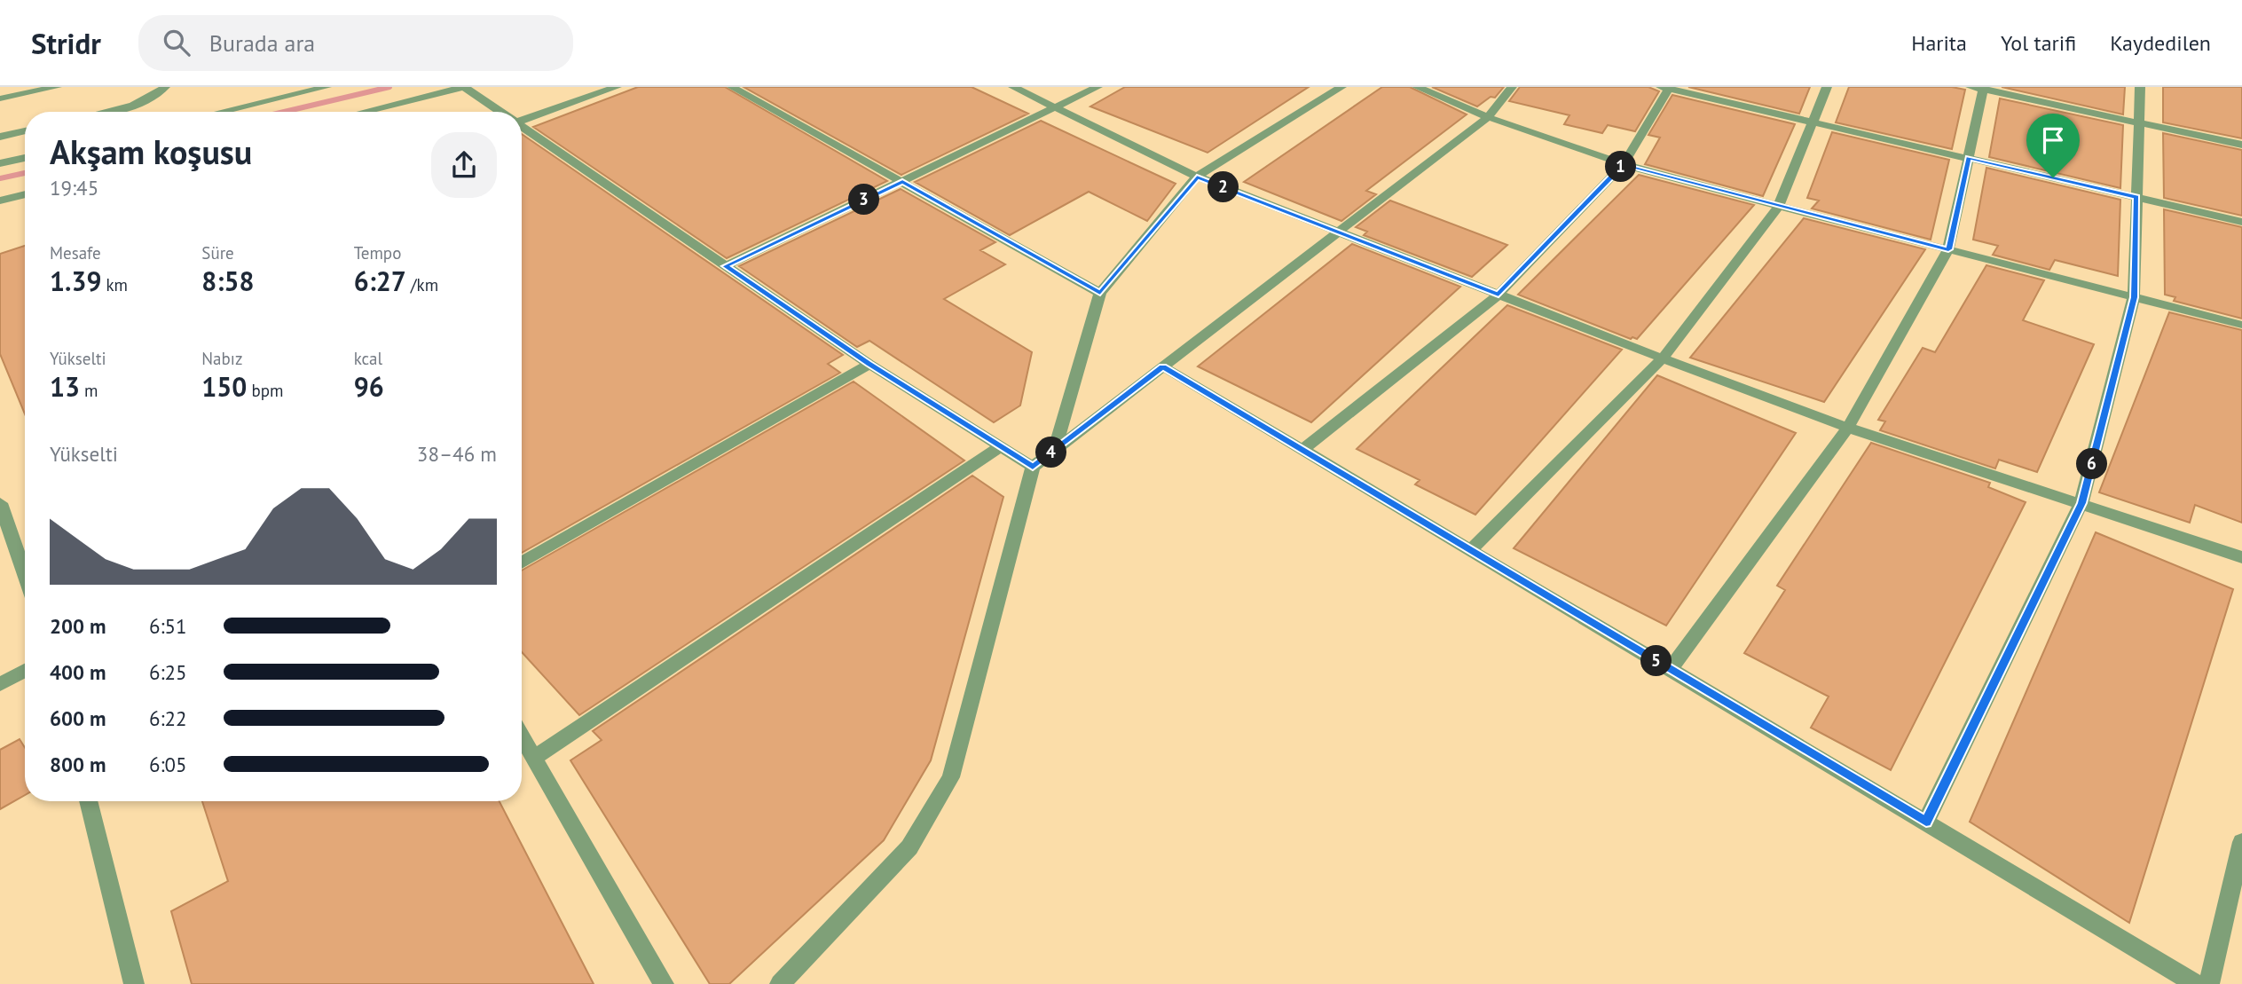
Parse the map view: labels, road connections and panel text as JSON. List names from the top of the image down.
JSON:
{
  "page": {
    "header": "Stridr",
    "search": "Burada ara",
    "nav": ["Harita", "Yol tarifi", "Kaydedilen"],
    "heading": ["Akşam koşusu", "19:45"],
    "pins": [
      "1",
      "2",
      "3",
      "4",
      "6",
      "5"
    ],
    "stats": [
      ["Mesafe", "1.39 km"],
      ["Süre", "8:58"],
      ["Tempo", "6:27 /km"],
      ["Yükselti", "13 m"],
      ["Nabız", "150 bpm"],
      ["kcal", "96"]
    ],
    "chart": ["Yükselti", "38–46 m"],
    "list": [
      {
        "name": "200 m",
        "note": "6:51"
      },
      {
        "name": "400 m",
        "note": "6:25"
      },
      {
        "name": "600 m",
        "note": "6:22"
      },
      {
        "name": "800 m",
        "note": "6:05"
      }
    ]
  }
}
